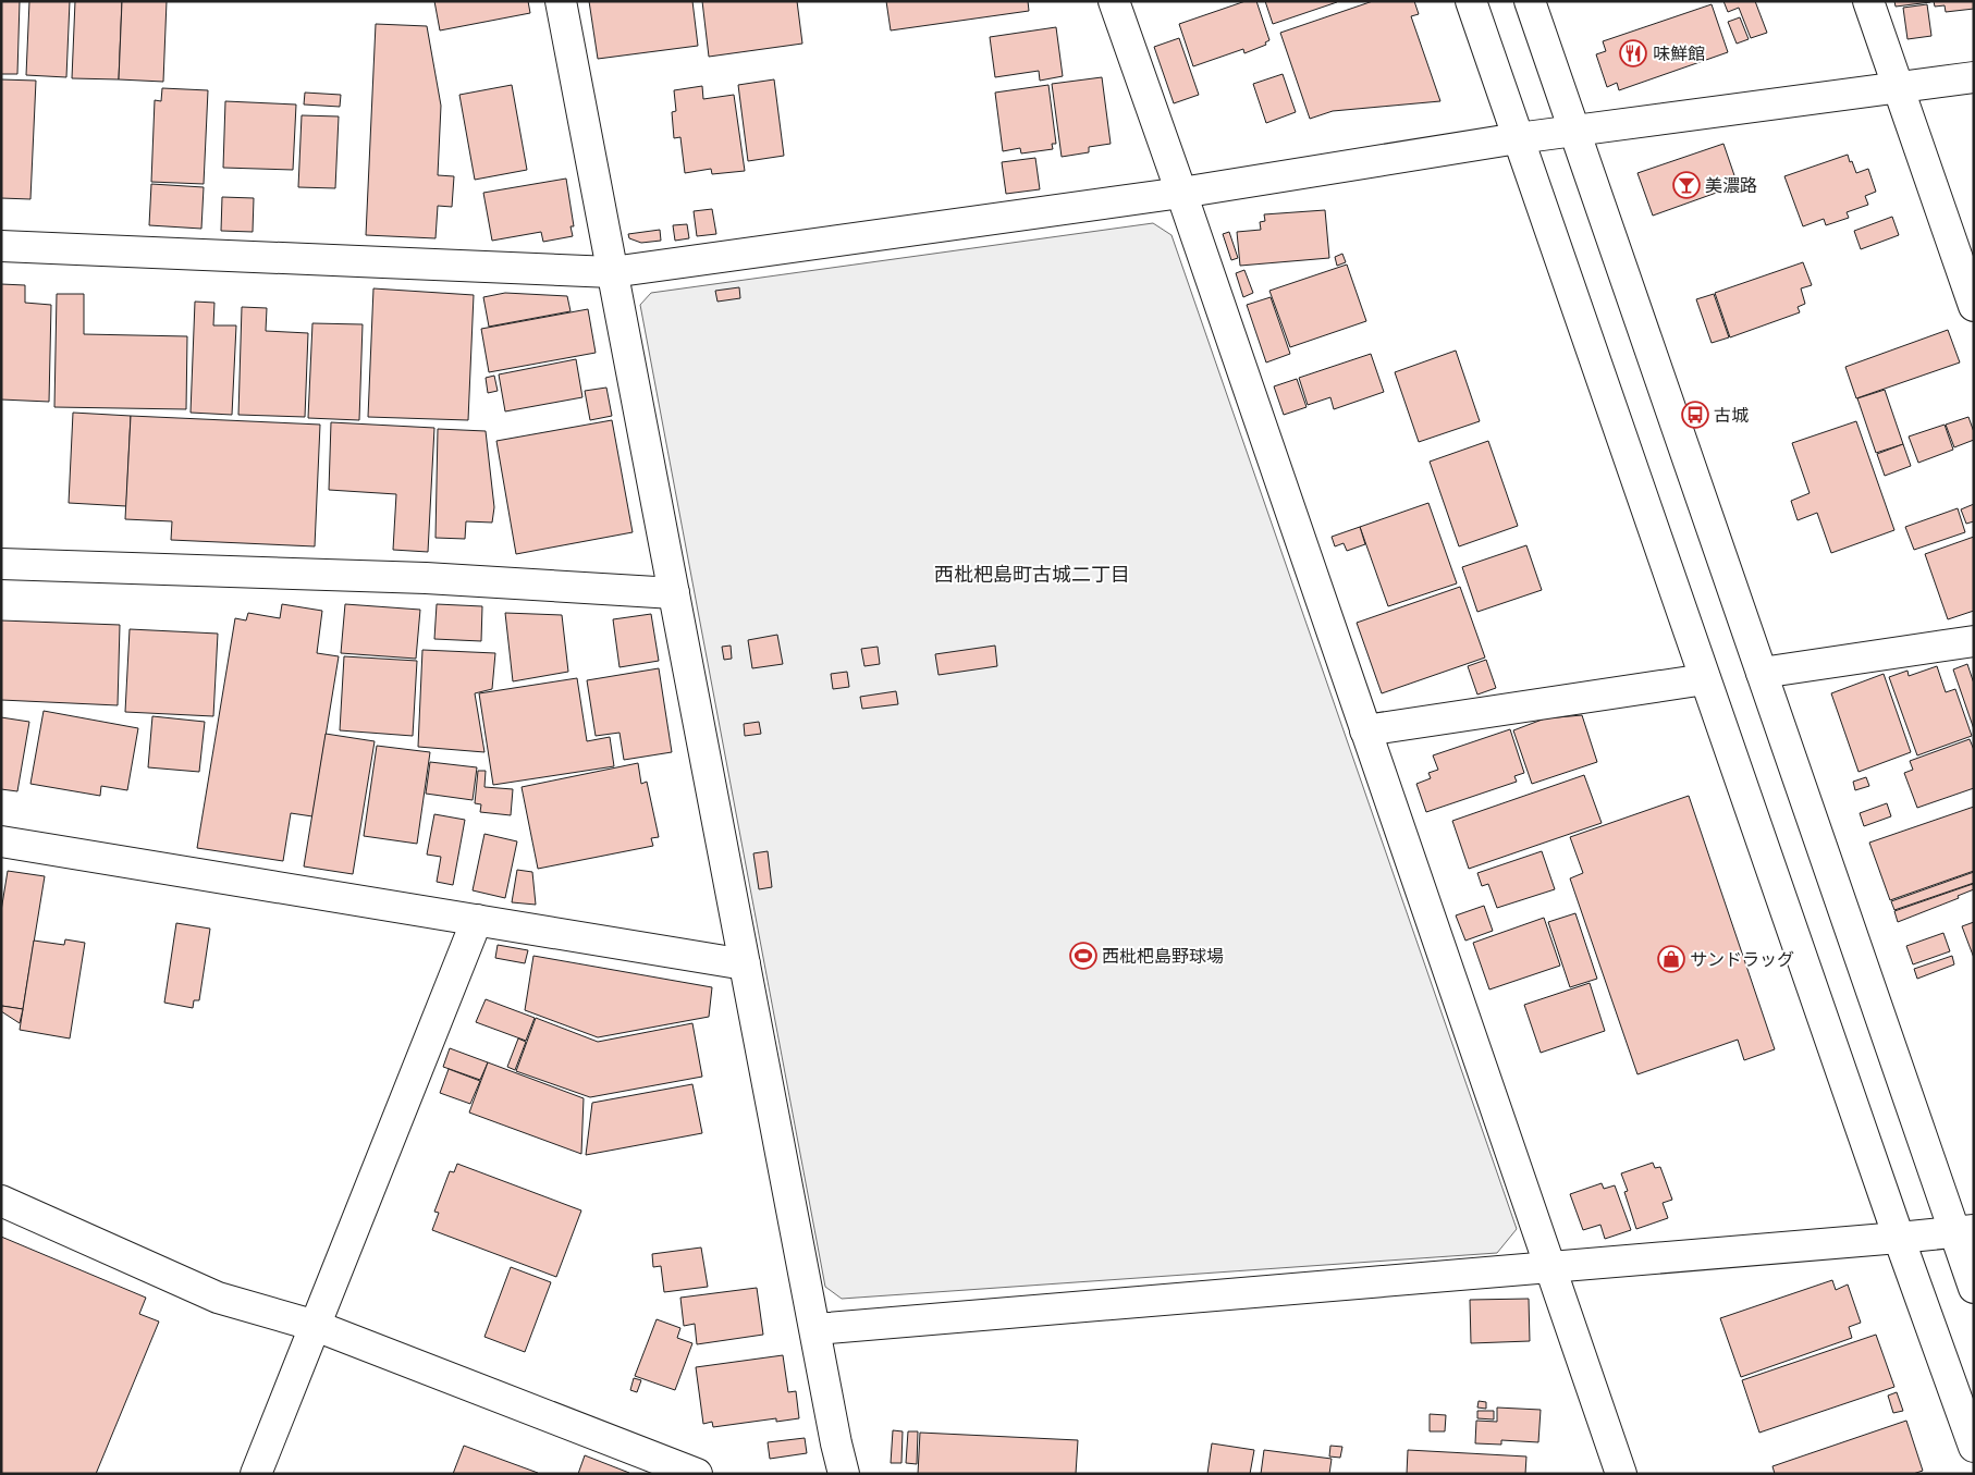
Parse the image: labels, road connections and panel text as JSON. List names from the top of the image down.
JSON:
{
  "districts": ["西枇杷島町古城二丁目"],
  "places": {
    "restaurant": ["味鮮館"],
    "bar": ["美濃路"],
    "bus stop": ["古城"],
    "sports": ["西枇杷島野球場"],
    "shop": ["サンドラッグ"]
  }
}
